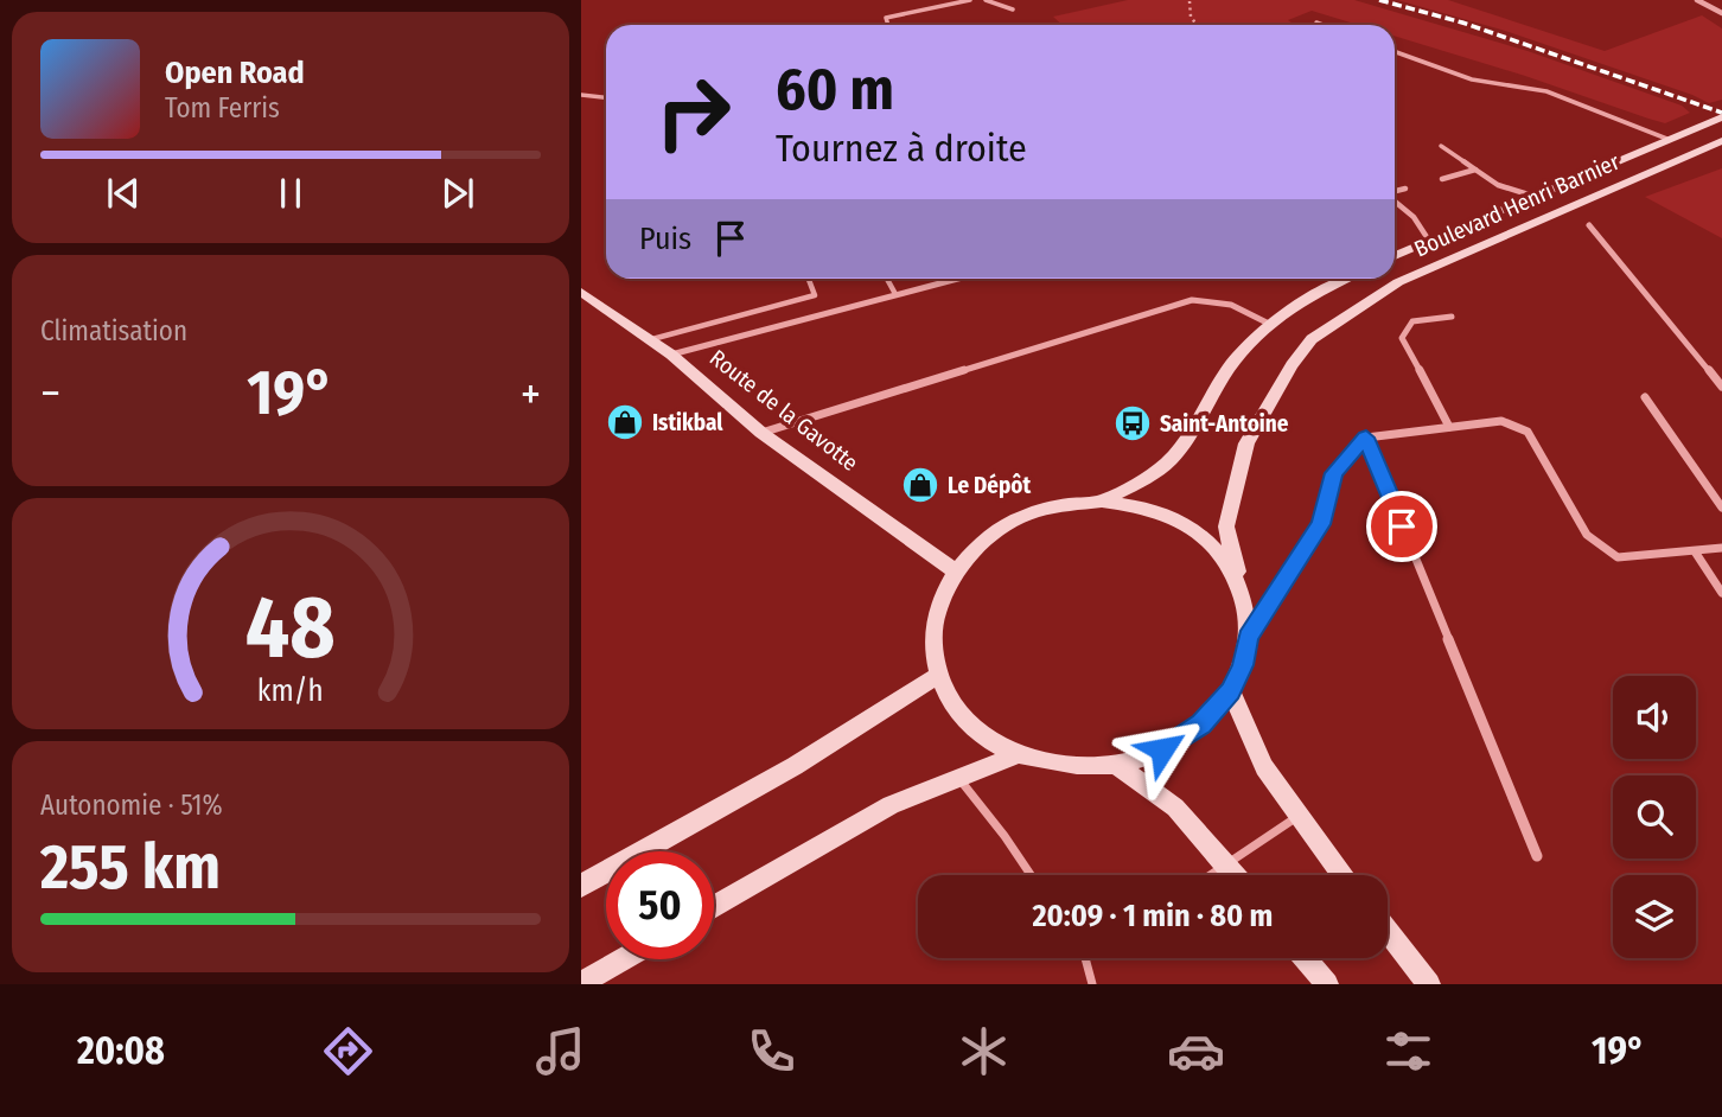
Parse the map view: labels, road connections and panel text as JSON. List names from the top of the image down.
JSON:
{
  "streets": {
    "main road": ["Boulevard Henri Barnier", "Route de la Gavotte"]
  },
  "crossings": [
    ["Boulevard Henri Barnier", "Route de la Gavotte"]
  ],
  "places": {
    "shop": ["Istikbal", "Le Dépôt"],
    "bus stop": ["Saint-Antoine"]
  },
  "page": {
    "turn": ["60 m", "Tournez à droite"],
    "song": ["Open Road", "Tom Ferris"],
    "then": "Puis",
    "tile": [
      "Climatisation",
      ["Autonomie · 51%", "255 km"]
    ],
    "heat": ["−", "19°", "+"],
    "limit": "50",
    "trip": "20:09 · 1 min · 80 m",
    "tabs": ["20:08", "19°"],
    "gauge": ["48", "km/h"]
  }
}
